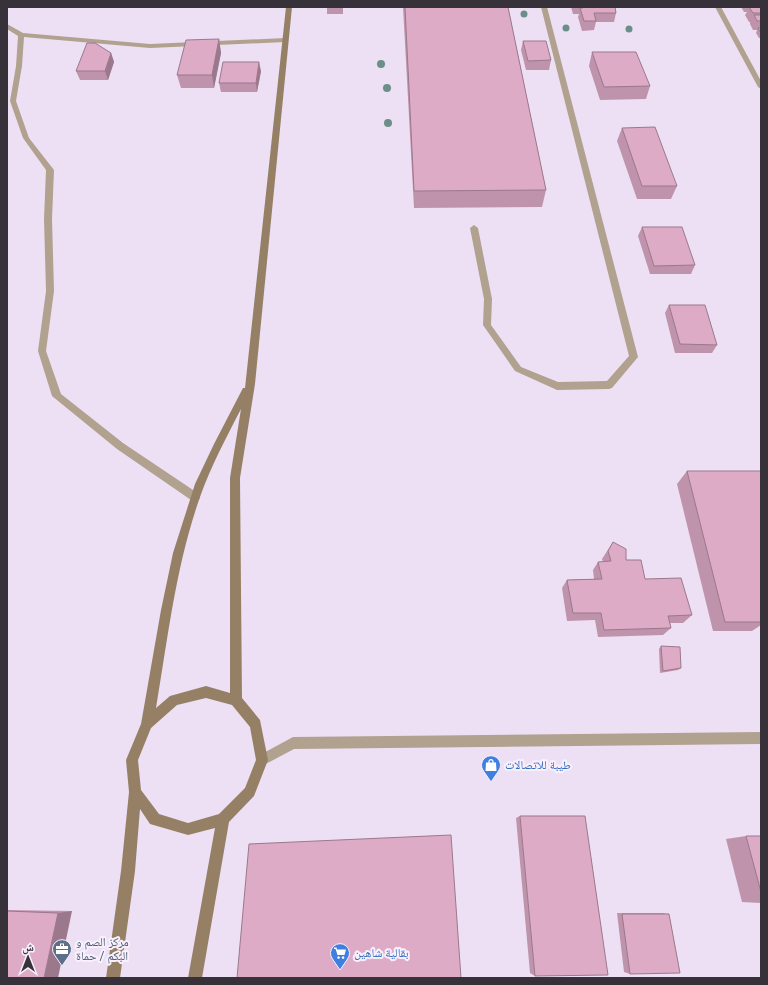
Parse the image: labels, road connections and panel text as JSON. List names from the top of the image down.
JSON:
{
  "places": {
    "shop": ["طيبة للاتصالات"],
    "office": ["مركز الصم و البكم / حماة"],
    "supermarket": ["بقالية شاهين"]
  },
  "north": "top"
}
